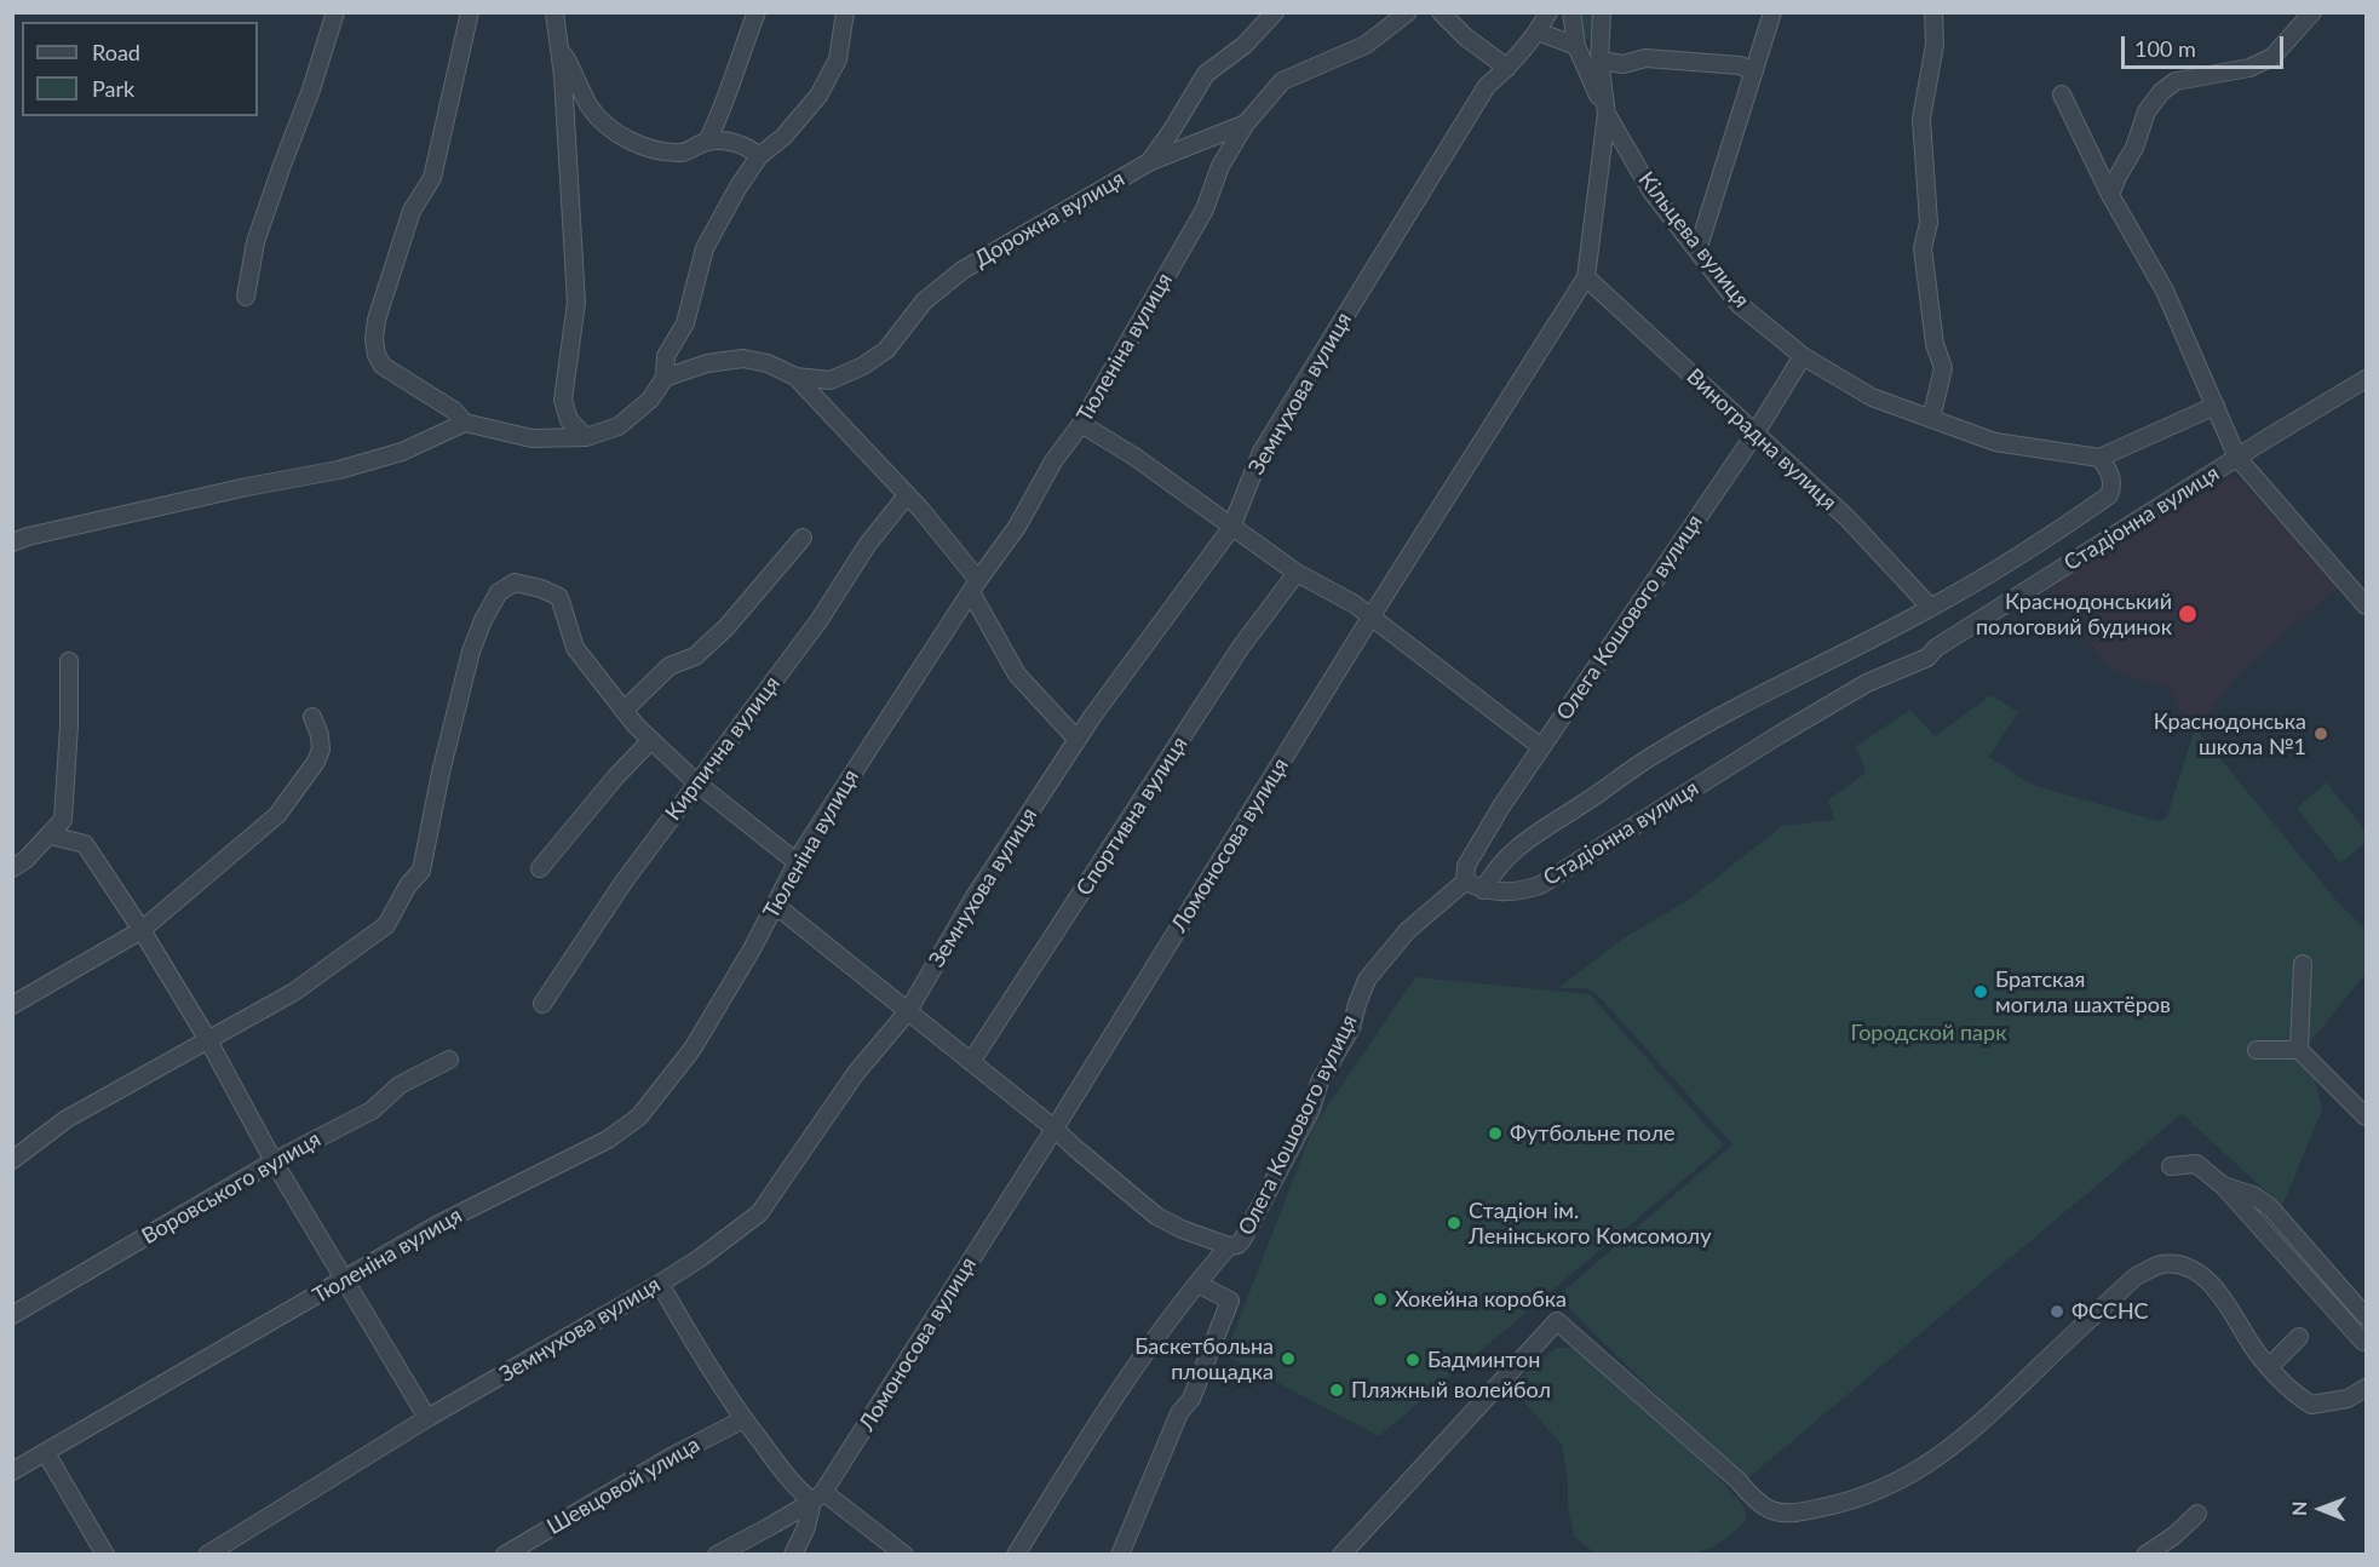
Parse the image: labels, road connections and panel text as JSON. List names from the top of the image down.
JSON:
{
  "streets": {
    "street": [
      "Дорожна вулиця",
      "Кільцева вулиця",
      "Тюленіна вулиця",
      "Земнухова вулиця",
      "Виноградна вулиця",
      "Стадіонна вулиця",
      "Олега Кошового вулиця",
      "Кирпична вулиця",
      "Спортивна вулиця",
      "Ломоносова вулиця",
      "Воровського вулиця",
      "Шевцовой улица"
    ]
  },
  "crossings": [
    ["Кільцева вулиця", "Стадіонна вулиця"],
    ["Кільцева вулиця", "Олега Кошового вулиця"],
    ["Кільцева вулиця", "Ломоносова вулиця"],
    ["Виноградна вулиця", "Стадіонна вулиця"],
    ["Виноградна вулиця", "Олега Кошового вулиця"],
    ["Виноградна вулиця", "Ломоносова вулиця"]
  ],
  "parks": ["Городской парк"],
  "places": [
    "Краснодонський пологовий будинок",
    "Краснодонська школа №1",
    "Братская могила шахтёров",
    "Футбольне поле",
    "Стадіон ім. Ленінського Комсомолу",
    "Хокейна коробка",
    "ФССНС",
    "Баскетбольна площадка",
    "Бадминтон",
    "Пляжный волейбол"
  ],
  "legend": ["Road", "Park"],
  "scale_bar": "100 m",
  "north": "left"
}
